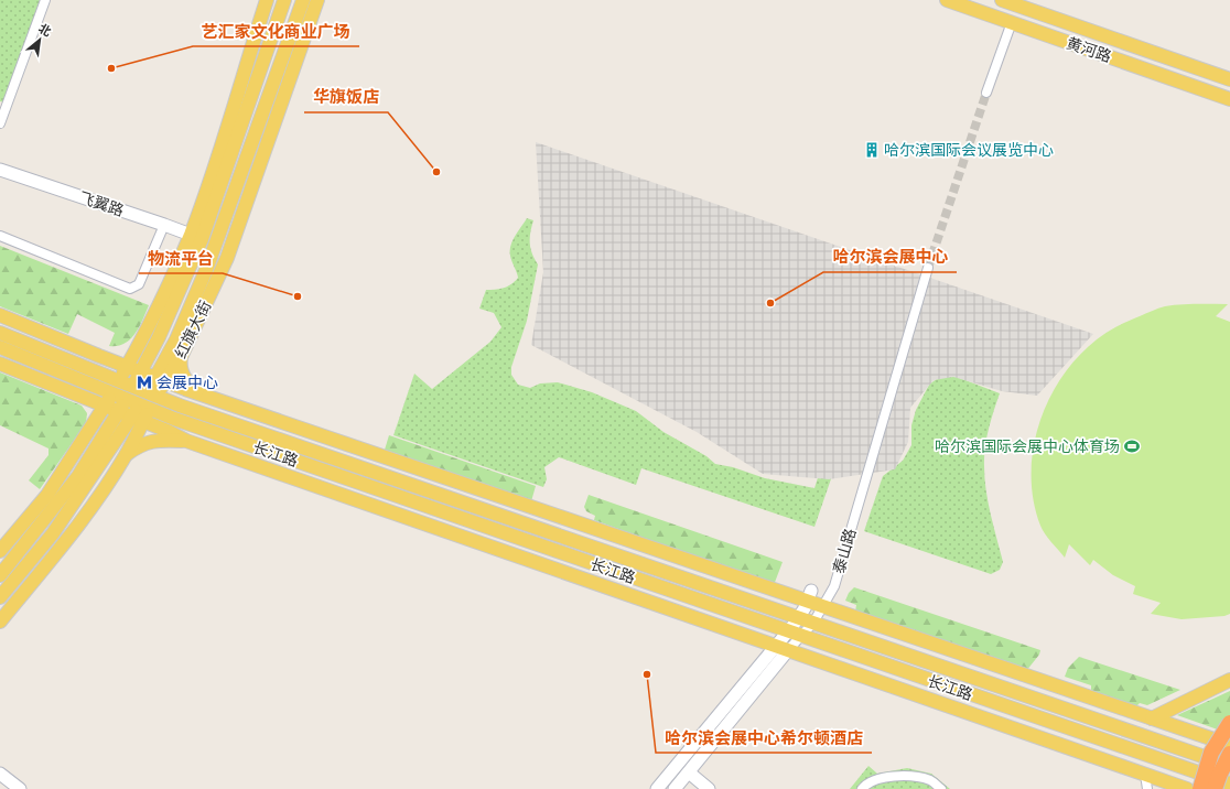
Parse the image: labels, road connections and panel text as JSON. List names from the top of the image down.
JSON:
{
  "streets": {
    "main road": [
      "黄河路",
      "飞翼路",
      "红旗大街",
      "长江路",
      "泰山路"
    ]
  },
  "crossings": [
    ["飞翼路", "红旗大街"],
    ["红旗大街", "长江路"],
    ["长江路", "泰山路"]
  ],
  "places": {
    "other": [
      "艺汇家文化商业广场",
      "华旗饭店",
      "物流平台",
      "哈尔滨会展中心",
      "哈尔滨会展中心希尔顿酒店"
    ],
    "building": ["哈尔滨国际会议展览中心"],
    "metro station": ["会展中心"],
    "sports": ["哈尔滨国际会展中心体育场"]
  },
  "north": "top right"
}
